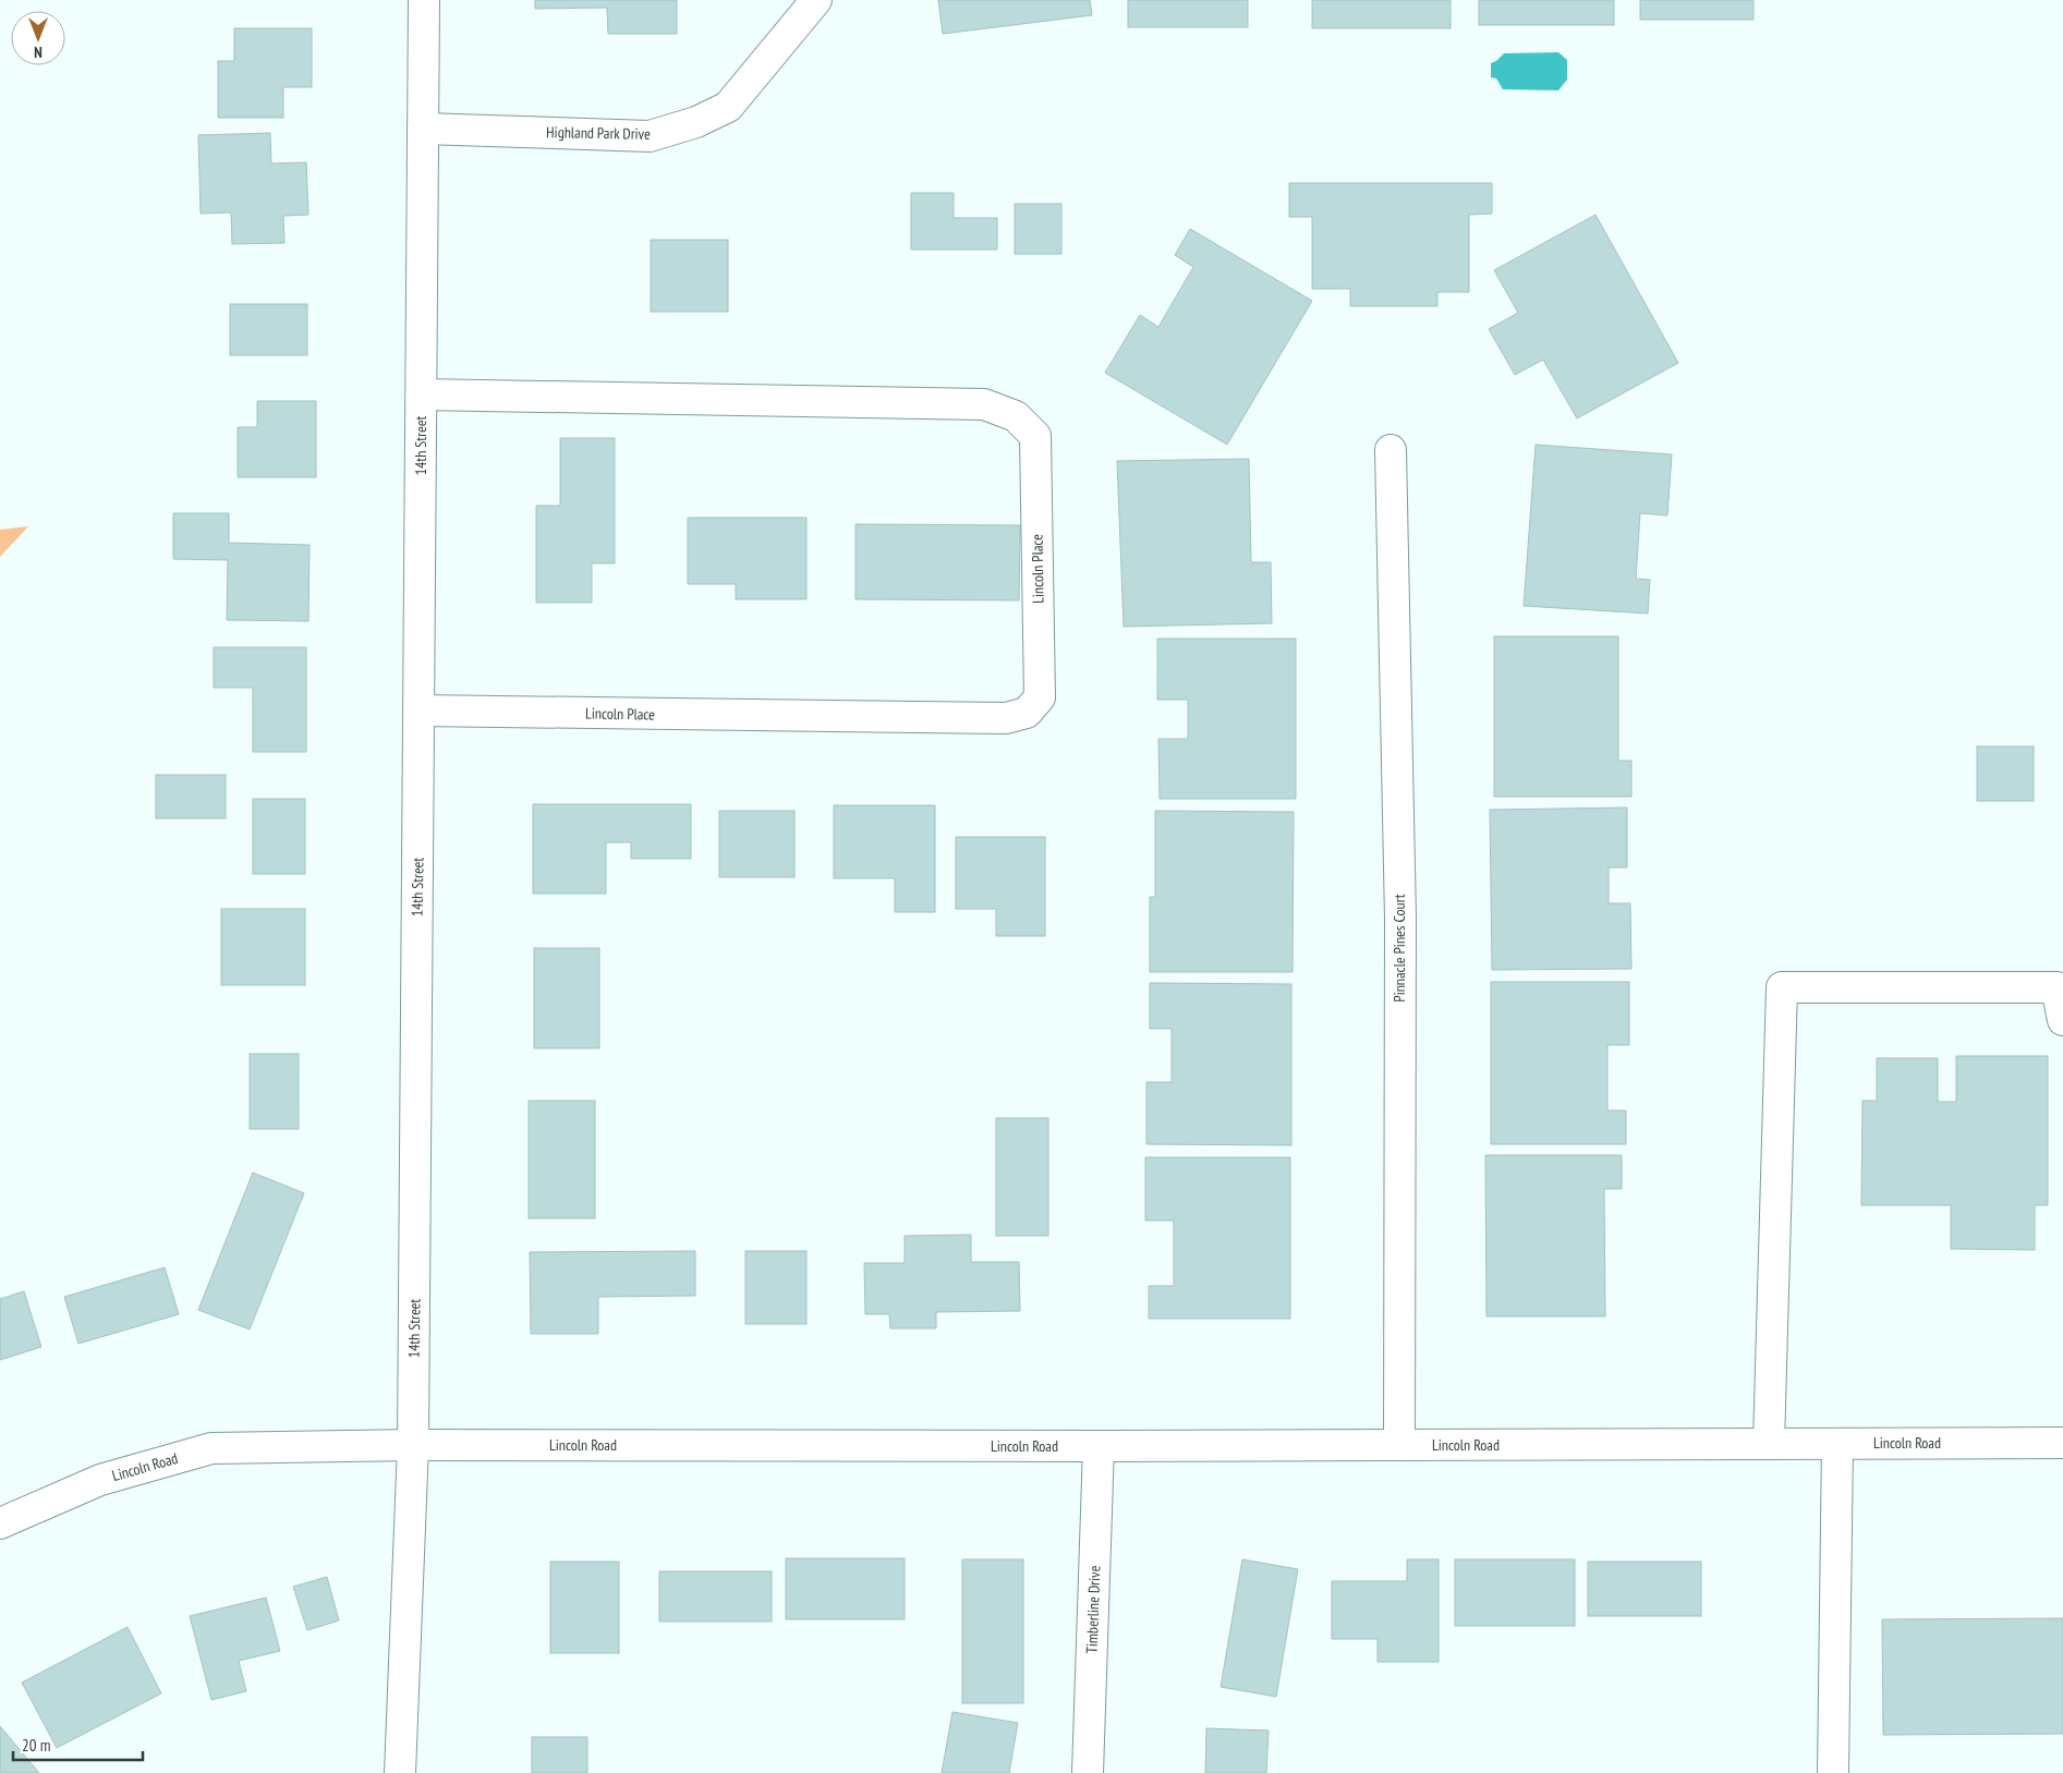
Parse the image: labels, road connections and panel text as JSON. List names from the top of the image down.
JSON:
{
  "streets": {
    "street": [
      "Highland Park Drive",
      "14th Street",
      "Lincoln Place",
      "Pinnacle Pines Court",
      "Lincoln Road",
      "Timberline Drive"
    ]
  },
  "crossings": [
    ["Highland Park Drive", "14th Street"],
    ["14th Street", "Lincoln Place"],
    ["14th Street", "Lincoln Road"],
    ["Pinnacle Pines Court", "Lincoln Road"],
    ["Lincoln Road", "Timberline Drive"]
  ],
  "scale_bar": "20 m",
  "north": "bottom"
}
